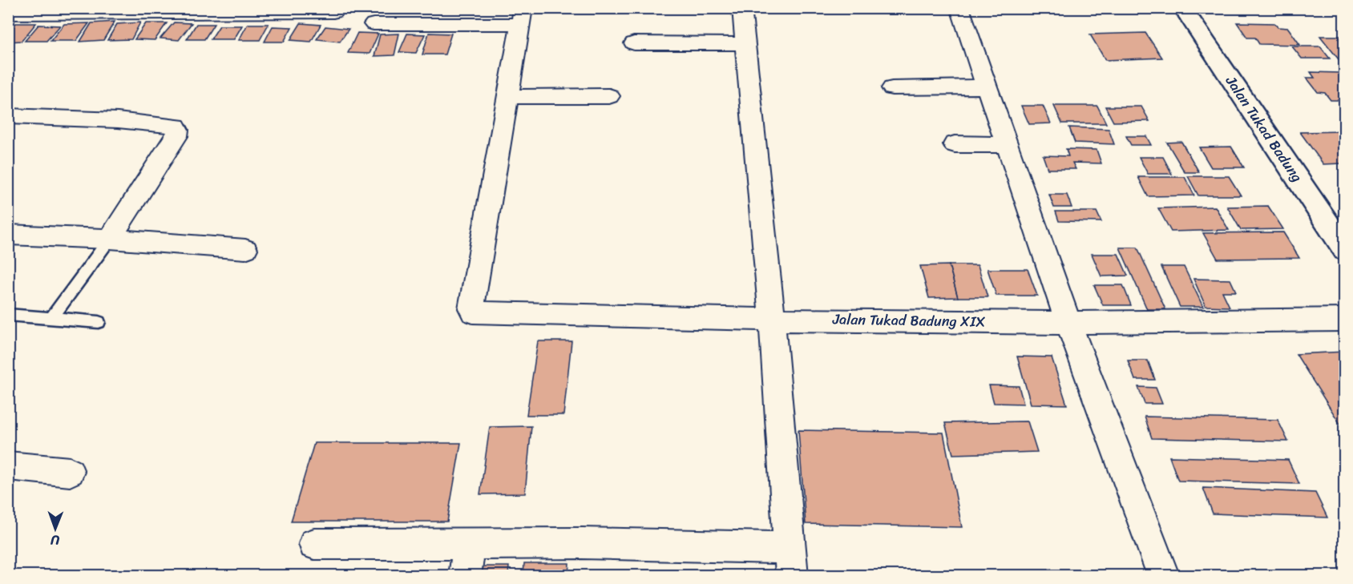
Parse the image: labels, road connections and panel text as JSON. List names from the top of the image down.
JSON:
{
  "streets": {
    "street": ["Jalan Tukad Badung", "Jalan Tukad Badung XIX"]
  },
  "north": "bottom"
}
